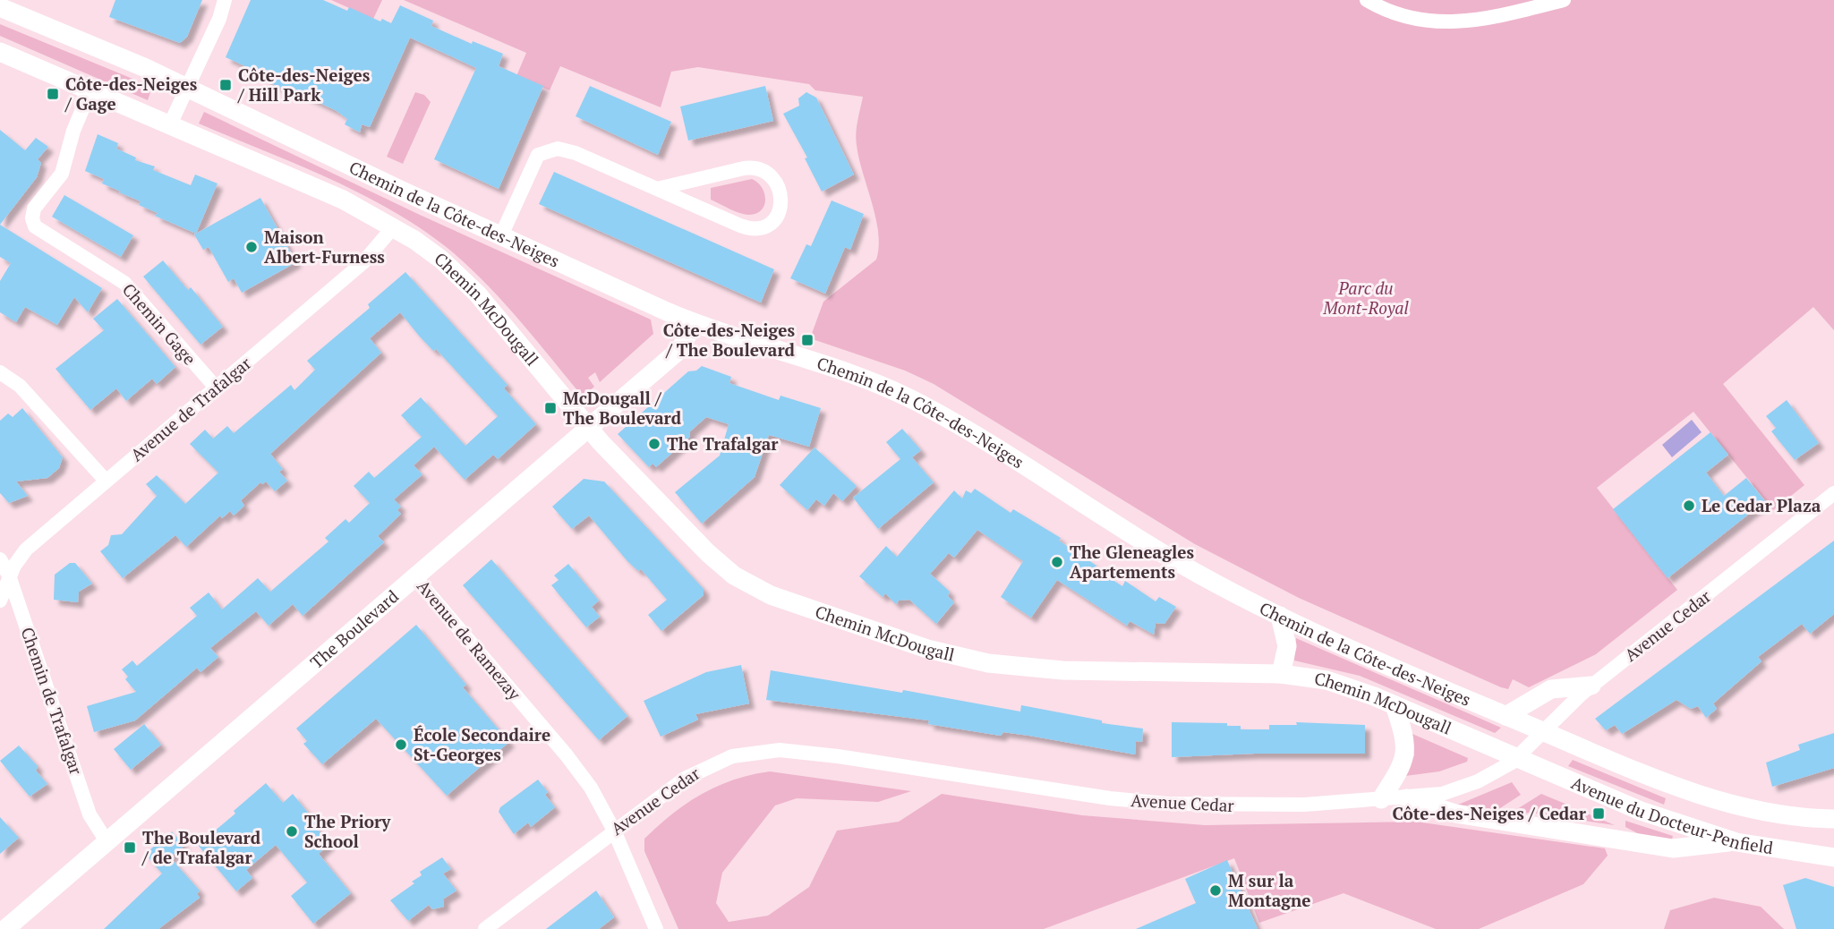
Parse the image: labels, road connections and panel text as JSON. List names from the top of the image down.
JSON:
{
  "streets": {
    "main road": [
      "Chemin de la Côte-des-Neiges",
      "Chemin McDougall",
      "The Boulevard",
      "Avenue du Docteur-Penfield"
    ],
    "street": [
      "Chemin Gage",
      "Avenue de Trafalgar",
      "Avenue Cedar",
      "Avenue de Ramezay",
      "Chemin de Trafalgar"
    ]
  },
  "crossings": [
    ["Chemin de la Côte-des-Neiges", "Chemin McDougall"],
    ["Chemin de la Côte-des-Neiges", "Chemin Gage"],
    ["Chemin de la Côte-des-Neiges", "Avenue de Trafalgar"],
    ["Chemin de la Côte-des-Neiges", "Avenue Cedar"],
    ["Chemin de la Côte-des-Neiges", "The Boulevard"],
    ["Chemin McDougall", "Avenue de Trafalgar"],
    ["Chemin McDougall", "Avenue Cedar"],
    ["Chemin McDougall", "The Boulevard"],
    ["Chemin McDougall", "Avenue du Docteur-Penfield"],
    ["Chemin Gage", "Avenue de Trafalgar"],
    ["Avenue de Trafalgar", "Chemin de Trafalgar"],
    ["Avenue Cedar", "Avenue de Ramezay"],
    ["Avenue Cedar", "Avenue du Docteur-Penfield"],
    ["The Boulevard", "Avenue de Ramezay"],
    ["The Boulevard", "Chemin de Trafalgar"]
  ],
  "parks": ["Parc du Mont-Royal"],
  "places": {
    "transit": [
      "Côte-des-Neiges / Hill Park",
      "Côte-des-Neiges / Gage",
      "Côte-des-Neiges / The Boulevard",
      "McDougall / The Boulevard",
      "Côte-des-Neiges / Cedar",
      "The Boulevard / de Trafalgar"
    ],
    "other": [
      "Maison Albert-Furness",
      "The Trafalgar",
      "Le Cedar Plaza",
      "The Gleneagles Apartements",
      "École Secondaire St-Georges",
      "The Priory School",
      "M sur la Montagne"
    ]
  }
}
